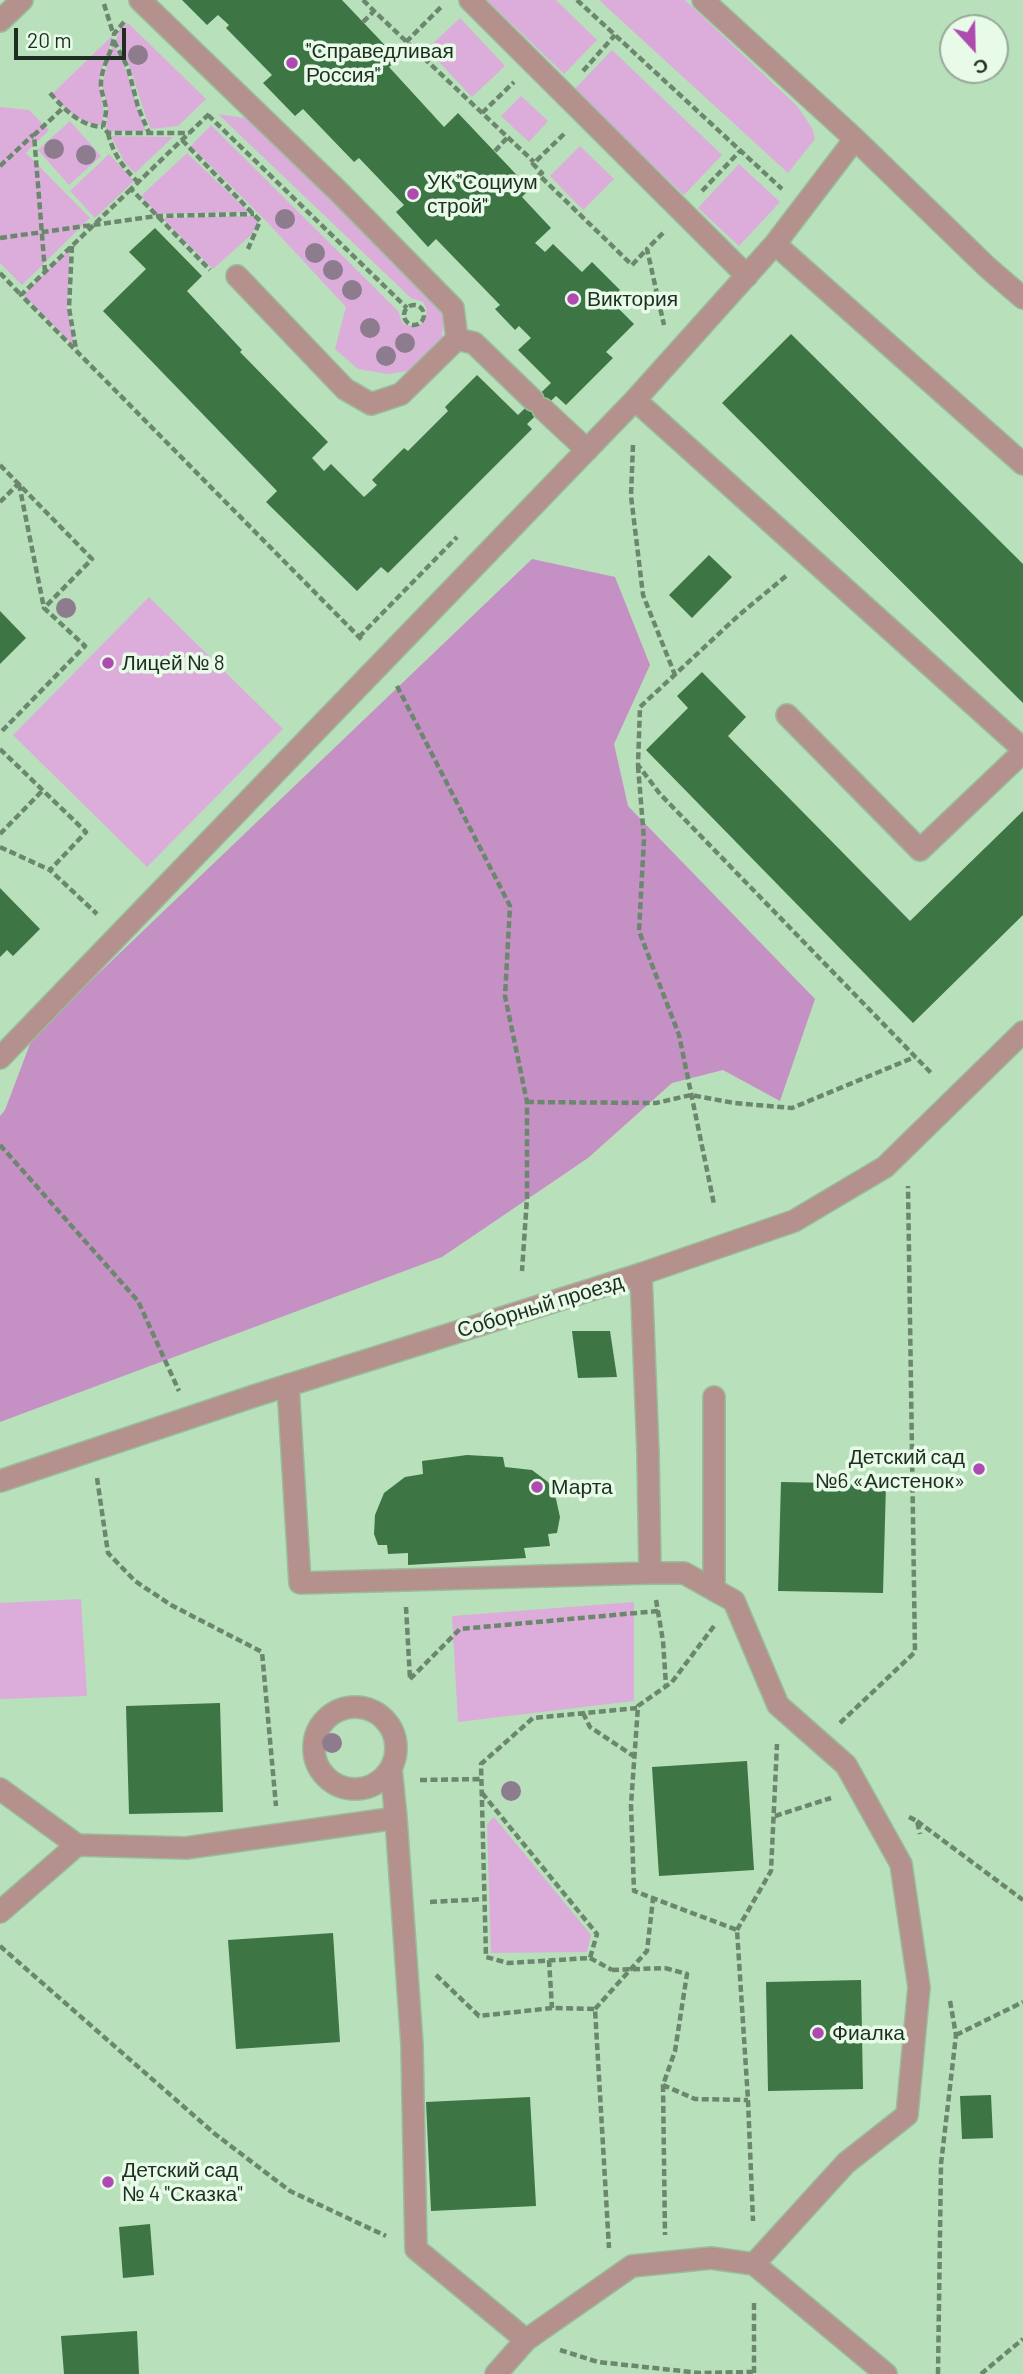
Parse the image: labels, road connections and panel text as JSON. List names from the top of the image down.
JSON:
{
  "streets": {
    "street": ["Соборный проезд"]
  },
  "places": [
    "\"Справедливая Россия\"",
    "УК \"Социум строй\"",
    "Виктория",
    "Лицей № 8",
    "Детский сад №6 «Аистенок»",
    "Марта",
    "Фиалка",
    "Детский сад № 4 \"Сказка\""
  ],
  "scale_bar": "20 m",
  "north": "bottom"
}
